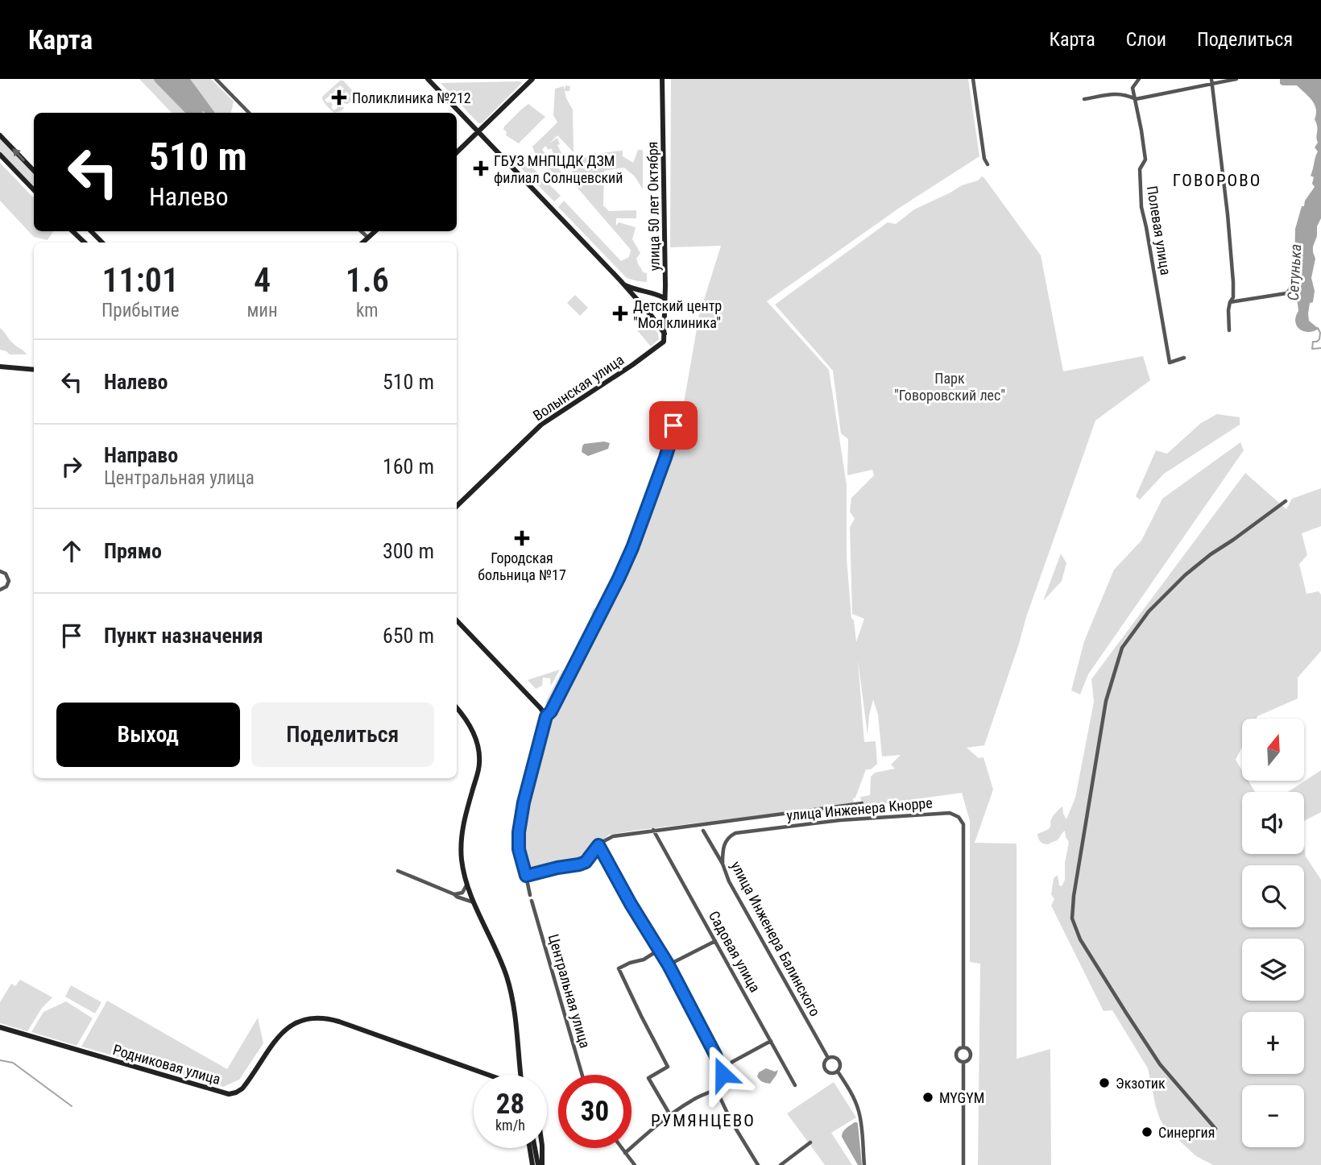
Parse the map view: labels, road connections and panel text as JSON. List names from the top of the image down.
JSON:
{
  "streets": {
    "street": [
      "улица 50 лет Октября",
      "Полевая улица",
      "Волынская улица",
      "улица Инженера Кнорре",
      "улица Инженера Балинского",
      "Садовая улица",
      "Центральная улица",
      "Родниковая улица"
    ]
  },
  "crossings": [
    ["улица 50 лет Октября", "Волынская улица"],
    ["улица Инженера Кнорре", "улица Инженера Балинского"]
  ],
  "districts": ["ГОВОРОВО", "РУМЯНЦЕВО"],
  "water": ["Сетунька"],
  "parks": ["Парк \"Говоровский лес\""],
  "places": {
    "health": [
      "Поликлиника №212",
      "ГБУЗ МНПЦДК ДЗМ филиал Солнцевский",
      "Детский центр \"Моя клиника\"",
      "Городская больница №17"
    ],
    "other": ["Экзотик", "MYGYM", "Синергия"]
  },
  "north": "top",
  "page": {
    "header": "Карта",
    "nav": ["Карта", "Слои", "Поделиться"],
    "turn": ["510 m", "Налево"],
    "eta": [
      "11:01",
      "Прибытие",
      "4",
      "мин",
      "1.6",
      "km"
    ],
    "list": [
      {
        "name": "Налево",
        "value": "510 m"
      },
      {
        "name": "Направо",
        "note": "Центральная улица",
        "value": "160 m"
      },
      {
        "name": "Прямо",
        "value": "300 m"
      },
      {
        "name": "Пункт назначения",
        "value": "650 m"
      }
    ],
    "buttons": ["Выход", "Поделиться"],
    "map_buttons": ["+", "−"],
    "speed": "28 km/h",
    "limit": "30"
  }
}
